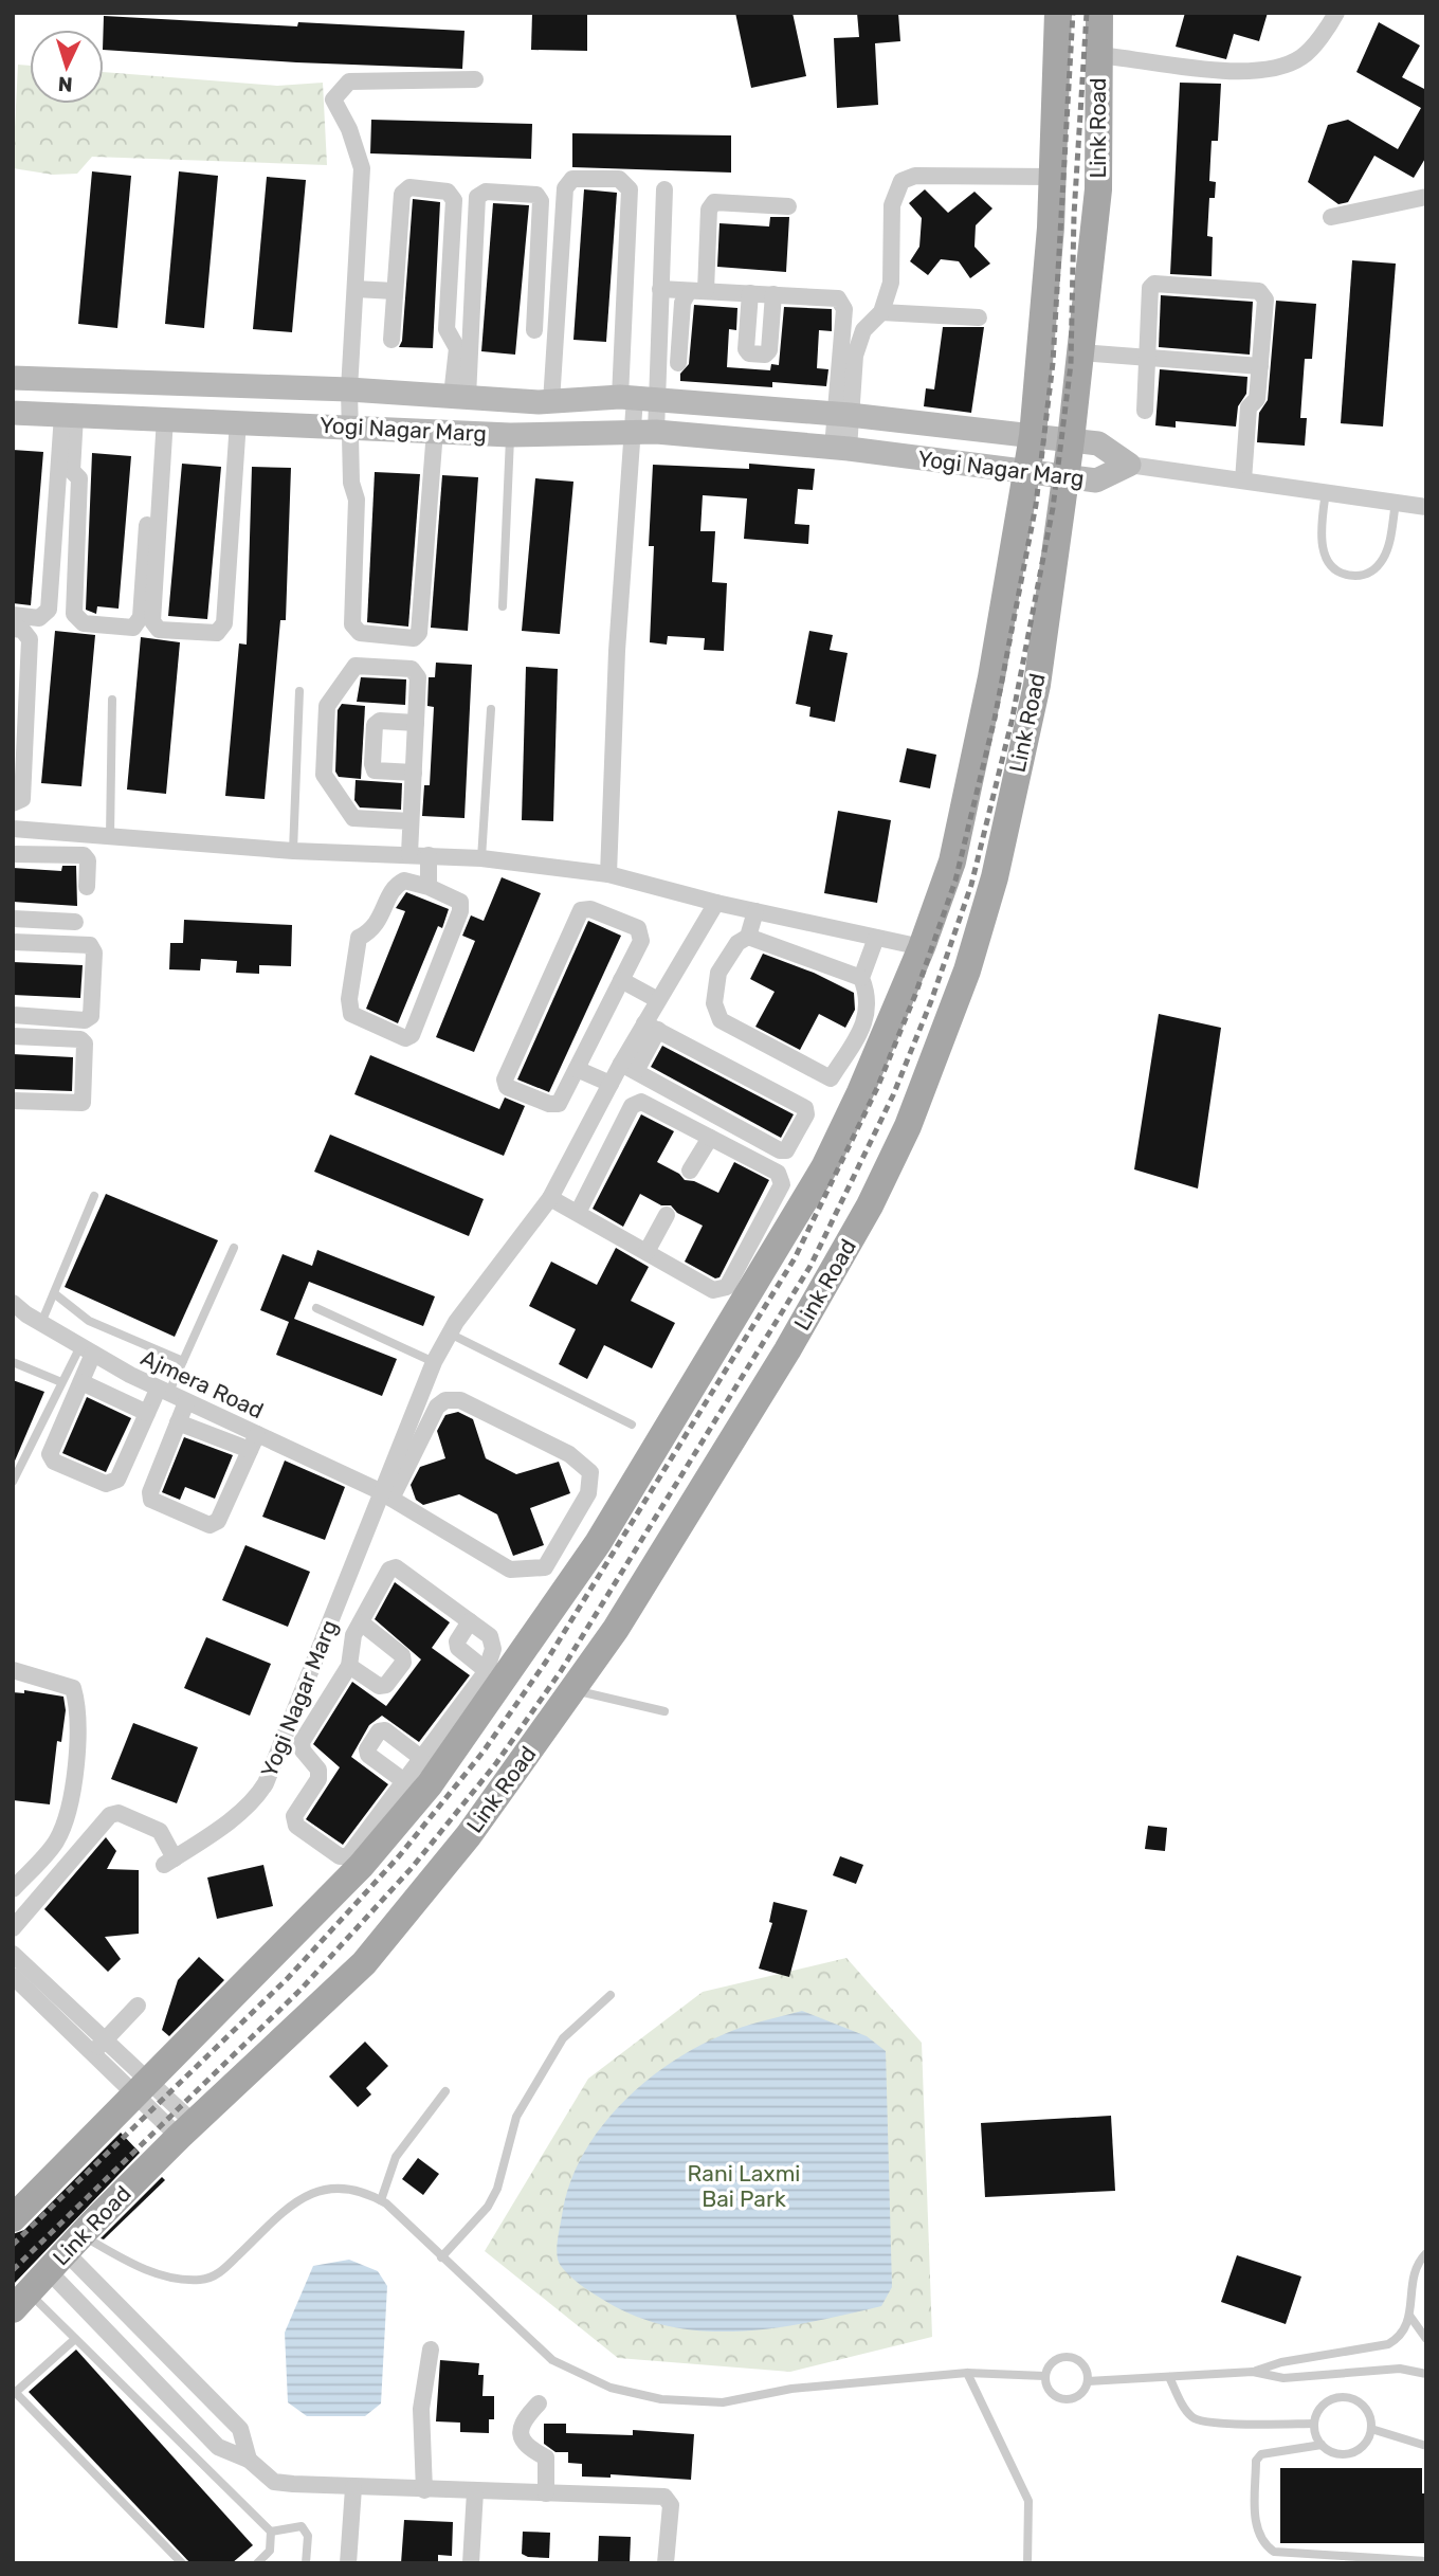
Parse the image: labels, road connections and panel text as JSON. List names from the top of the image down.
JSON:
{
  "streets": {
    "main road": ["Link Road"],
    "street": ["Yogi Nagar Marg", "Ajmera Road"]
  },
  "crossings": [
    ["Link Road", "Yogi Nagar Marg"],
    ["Yogi Nagar Marg", "Ajmera Road"]
  ],
  "parks": ["Rani Laxmi Bai Park"],
  "north": "bottom"
}
